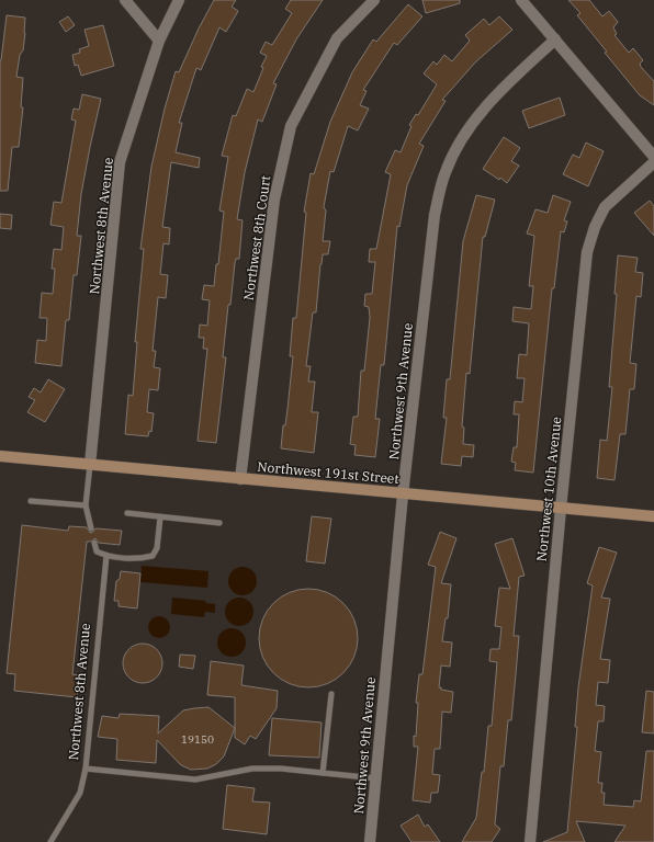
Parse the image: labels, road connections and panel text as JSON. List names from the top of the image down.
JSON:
{
  "streets": {
    "street": [
      "Northwest 8th Avenue",
      "Northwest 8th Court",
      "Northwest 9th Avenue",
      "Northwest 191st Street",
      "Northwest 10th Avenue"
    ]
  },
  "crossings": [
    ["Northwest 8th Avenue", "Northwest 191st Street"],
    ["Northwest 8th Court", "Northwest 191st Street"],
    ["Northwest 9th Avenue", "Northwest 191st Street"],
    ["Northwest 191st Street", "Northwest 10th Avenue"]
  ],
  "house_numbers": ["19150"]
}
